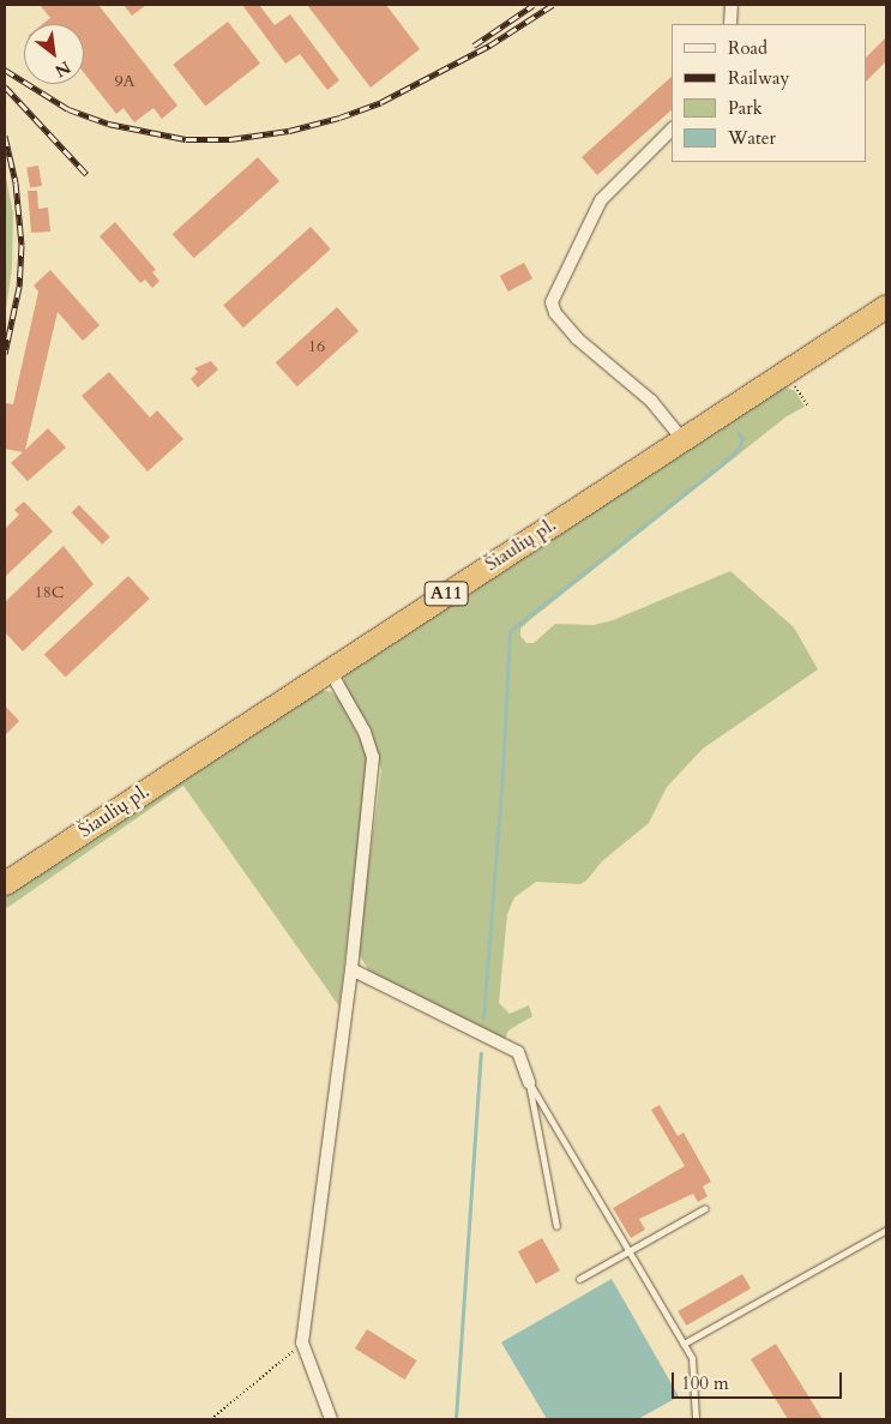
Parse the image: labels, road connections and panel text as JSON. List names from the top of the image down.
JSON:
{
  "streets": {
    "highway": ["Šiaulių pl.", "A11"]
  },
  "house_numbers": ["9A", "16", "18C"],
  "legend": [
    "Road",
    "Railway",
    "Park",
    "Water"
  ],
  "scale_bar": "100 m",
  "north": "bottom right"
}
